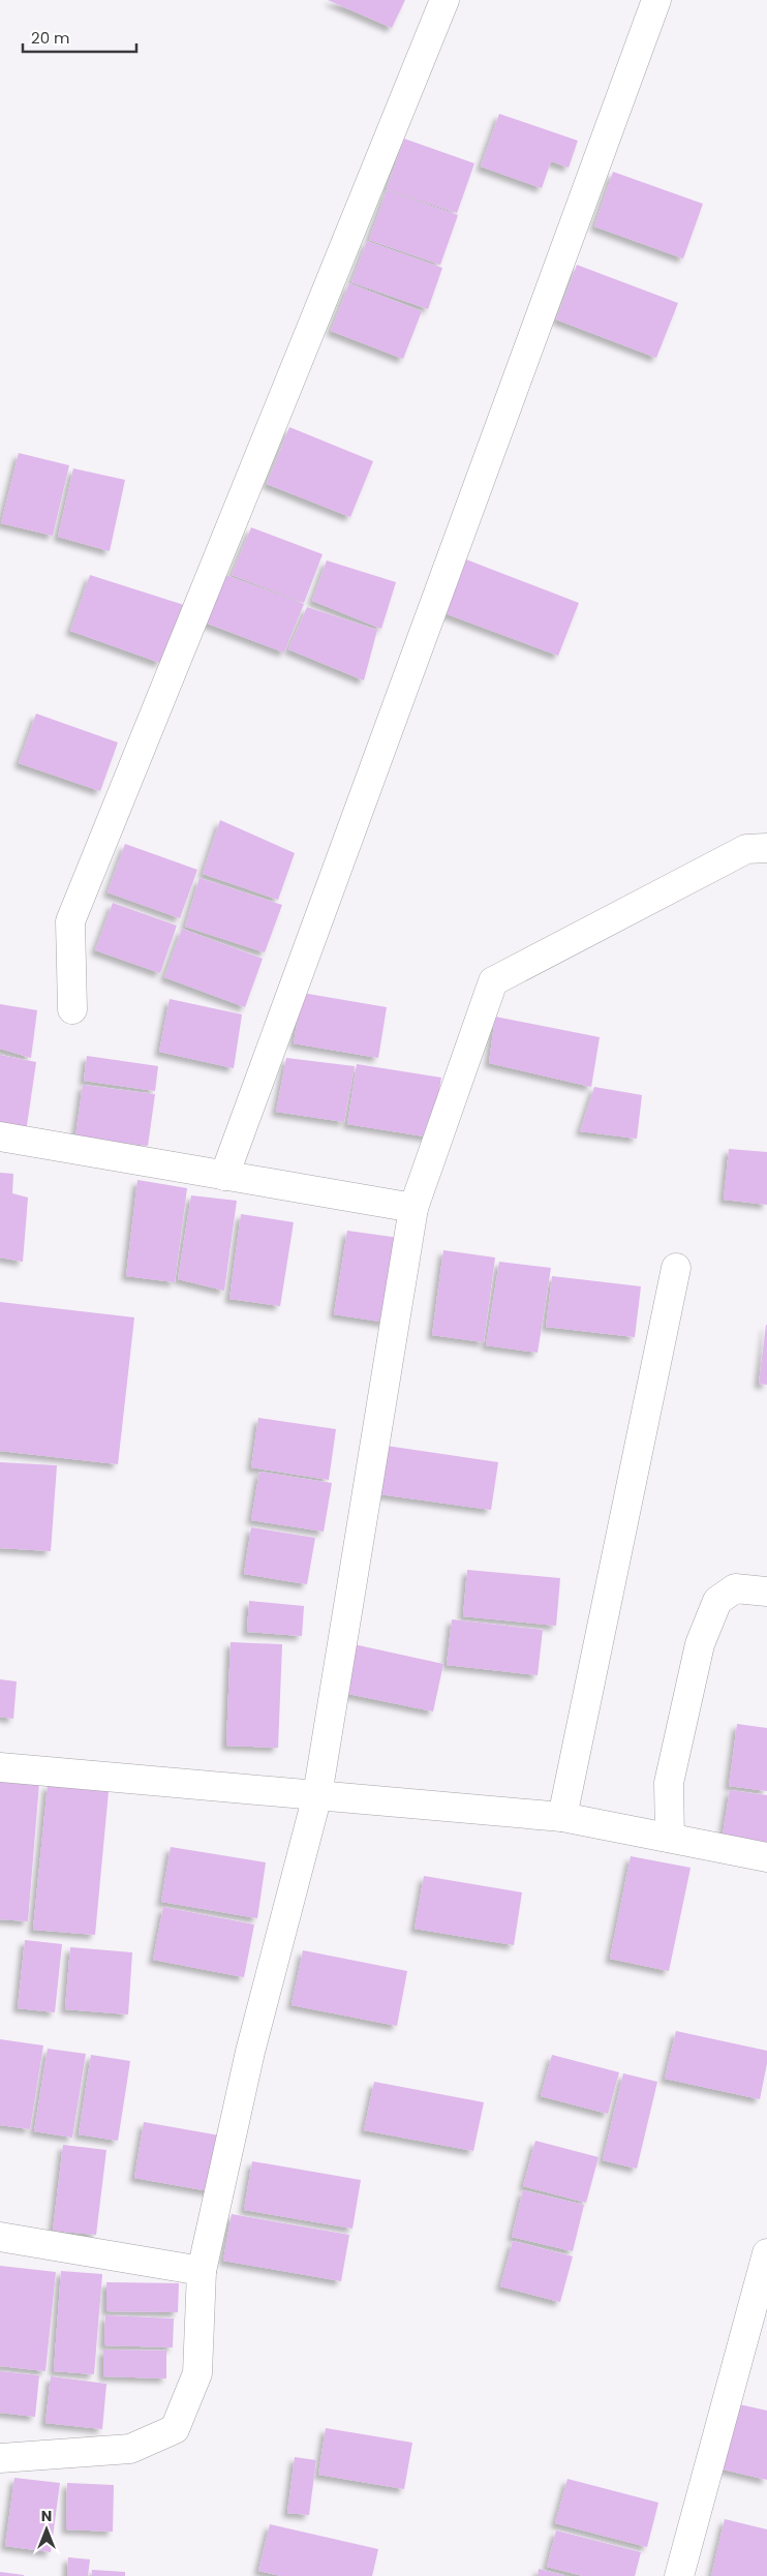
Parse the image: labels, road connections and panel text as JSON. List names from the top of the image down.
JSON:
{
  "scale_bar": "20 m",
  "north": "top"
}
